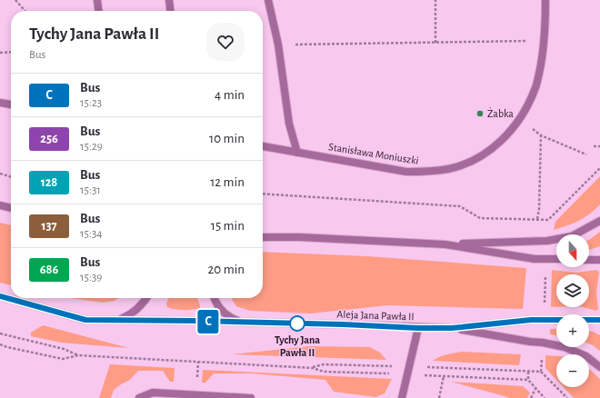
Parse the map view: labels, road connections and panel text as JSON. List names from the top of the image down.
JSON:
{
  "streets": {
    "street": ["Stanisława Moniuszki", "Aleja Jana Pawła II"]
  },
  "places": ["Żabka", "Tychy Jana Pawła II"],
  "lines": ["bus line C"],
  "north": "bottom",
  "page": {
    "on_map": "C",
    "heading": ["Tychy Jana Pawła II", "Bus"],
    "list": [
      {
        "mark": "C",
        "name": "Bus",
        "note": "15:23",
        "value": "4 min"
      },
      {
        "mark": "256",
        "name": "Bus",
        "note": "15:29",
        "value": "10 min"
      },
      {
        "mark": "128",
        "name": "Bus",
        "note": "15:31",
        "value": "12 min"
      },
      {
        "mark": "137",
        "name": "Bus",
        "note": "15:34",
        "value": "15 min"
      },
      {
        "mark": "686",
        "name": "Bus",
        "note": "15:39",
        "value": "20 min"
      }
    ],
    "map_buttons": ["+", "−"]
  }
}
